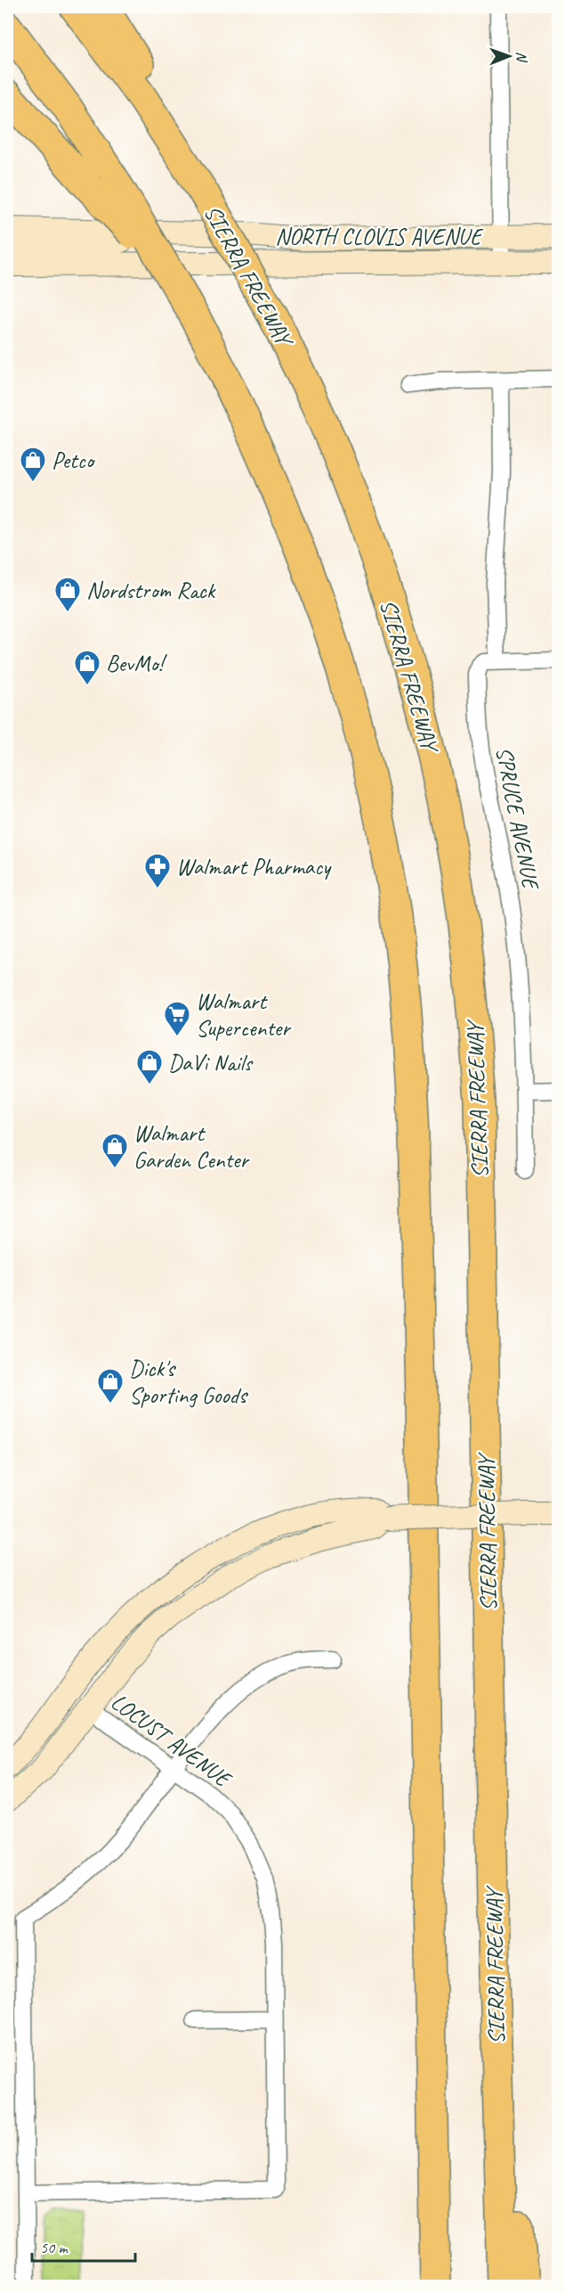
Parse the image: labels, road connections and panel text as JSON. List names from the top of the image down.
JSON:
{
  "streets": {
    "highway": ["SIERRA FREEWAY"],
    "main road": ["NORTH CLOVIS AVENUE"],
    "street": ["SPRUCE AVENUE", "LOCUST AVENUE"]
  },
  "places": {
    "shop": [
      "Petco",
      "Nordstrom Rack",
      "BevMo!",
      "DaVi Nails",
      "Walmart Garden Center",
      "Dick's Sporting Goods"
    ],
    "pharmacy": ["Walmart Pharmacy"],
    "supermarket": ["Walmart Supercenter"]
  },
  "scale_bar": "50 m",
  "north": "right"
}
